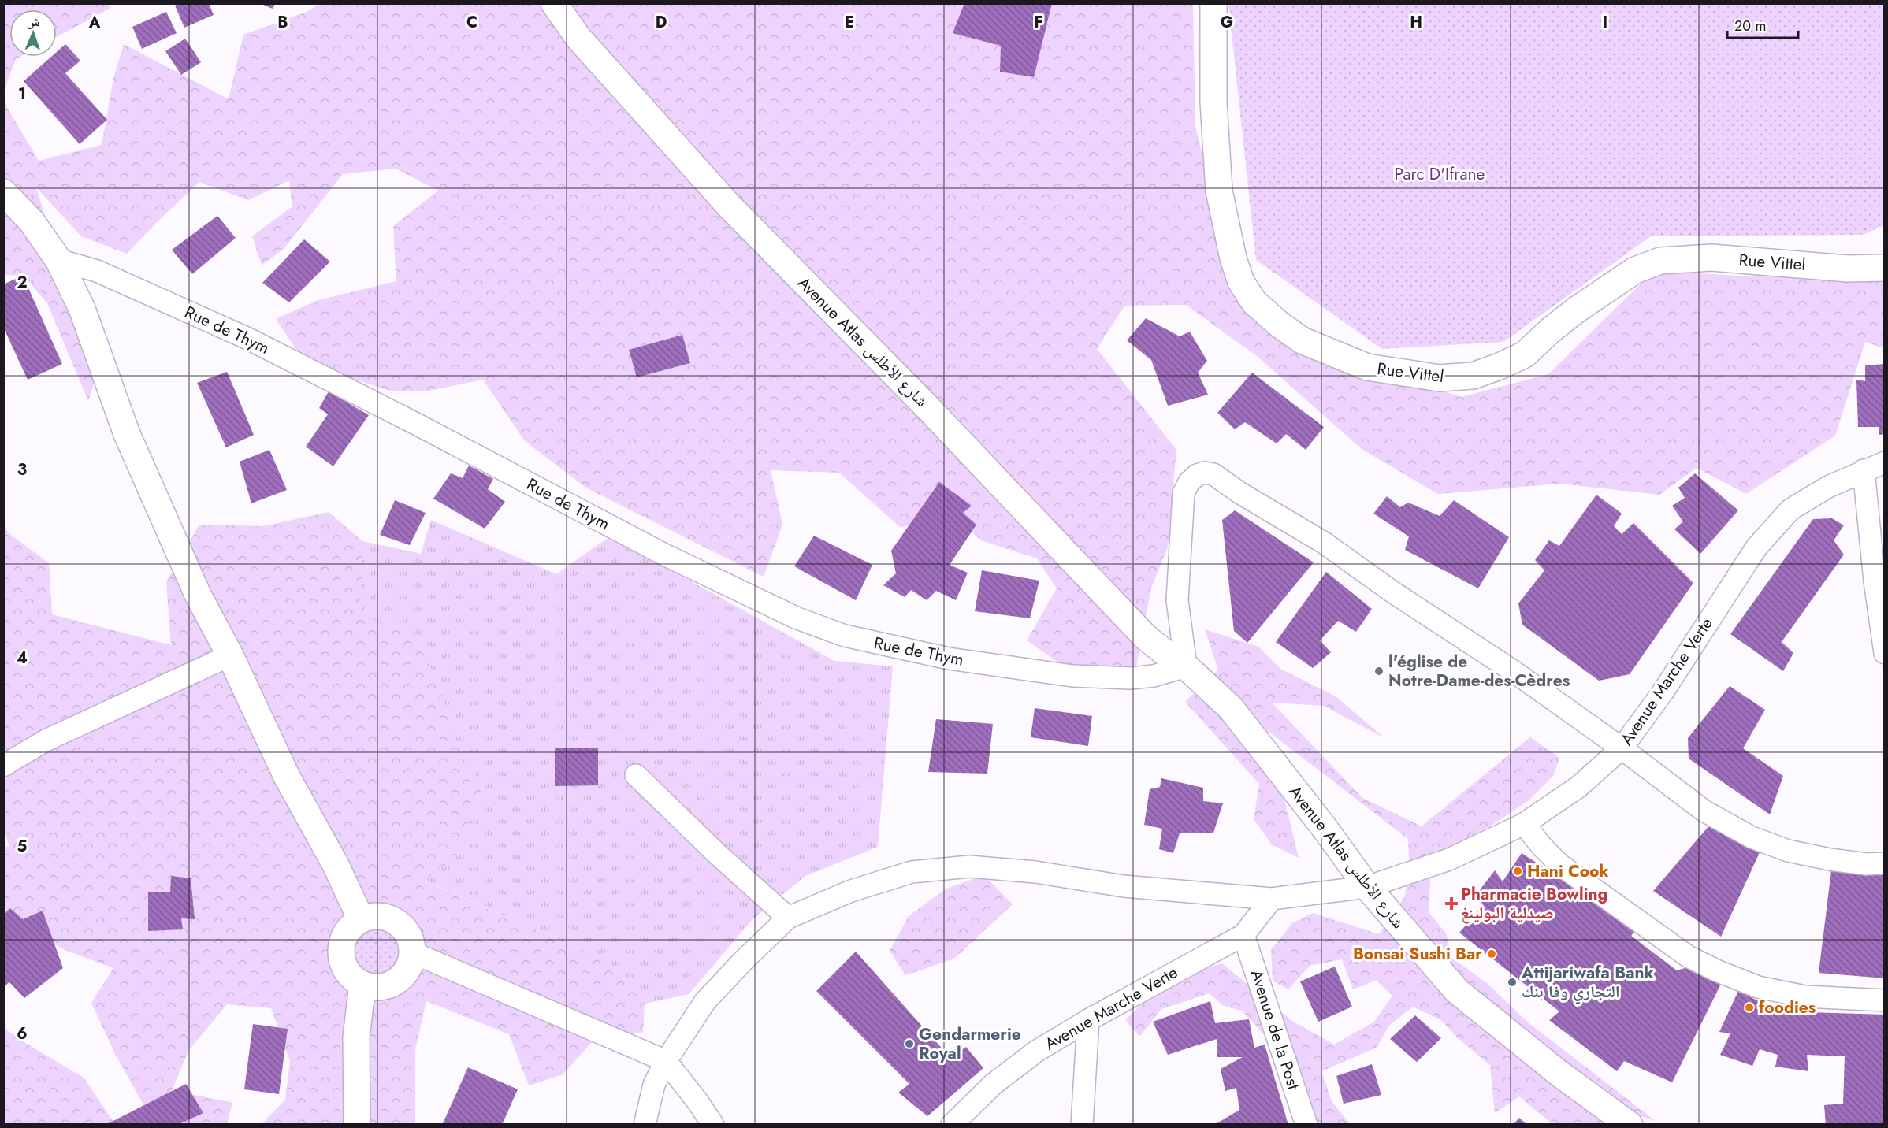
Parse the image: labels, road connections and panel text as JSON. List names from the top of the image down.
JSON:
{
  "streets": {
    "street": [
      "Rue Vittel",
      "Rue de Thym",
      "Avenue Atlas شارع الأطلس",
      "Avenue Marche Verte",
      "Avenue de la Post"
    ]
  },
  "crossings": [
    ["Rue de Thym", "Avenue Atlas شارع الأطلس"],
    ["Avenue Atlas شارع الأطلس", "Avenue Marche Verte"],
    ["Avenue Marche Verte", "Avenue de la Post"]
  ],
  "parks": ["Parc D'Ifrane"],
  "places": {
    "other": [
      "l'église de Notre-Dame-des-Cèdres",
      "Hani Cook",
      "Bonsai Sushi Bar",
      "Attijariwafa Bank التجاري وفا بنك",
      "foodies",
      "Gendarmerie Royal"
    ],
    "health": ["Pharmacie Bowling صيدلية البولينغ"]
  },
  "scale_bar": "20 m",
  "north": "top",
  "grid": {
    "columns": [
      "A",
      "B",
      "C",
      "D",
      "E",
      "F",
      "G",
      "H",
      "I"
    ],
    "rows": [
      "1",
      "2",
      "3",
      "4",
      "5",
      "6"
    ]
  }
}
